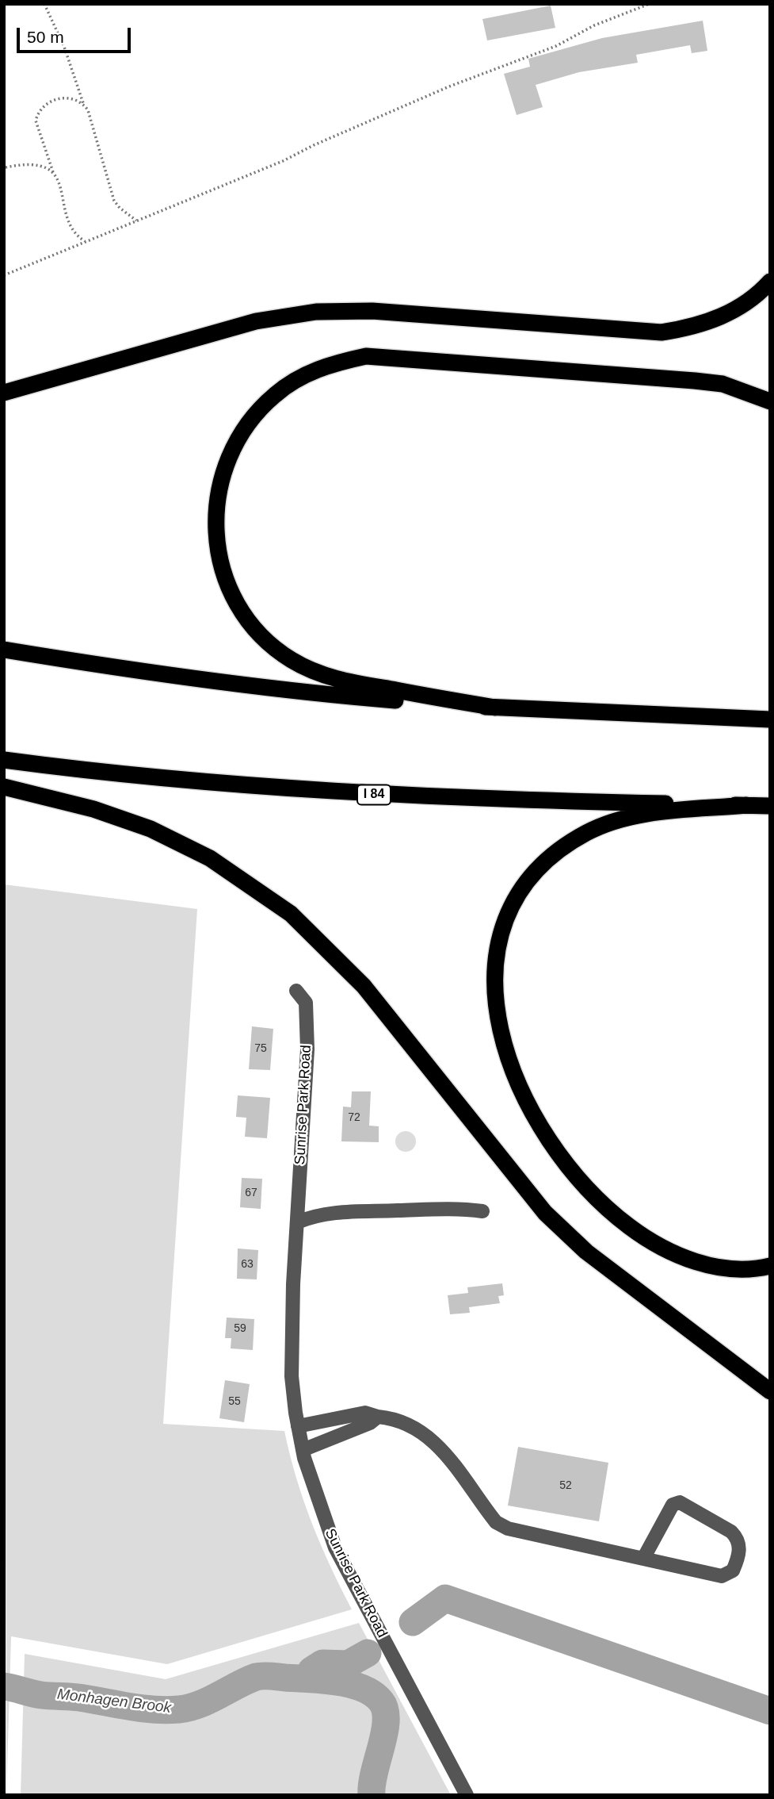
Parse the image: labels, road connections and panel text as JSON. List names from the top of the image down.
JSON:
{
  "streets": {
    "highway": ["I 84"],
    "street": ["Sunrise Park Road"]
  },
  "water": ["Monhagen Brook"],
  "house_numbers": [
    "75",
    "72",
    "67",
    "63",
    "59",
    "55",
    "52"
  ],
  "scale_bar": "50 m"
}
